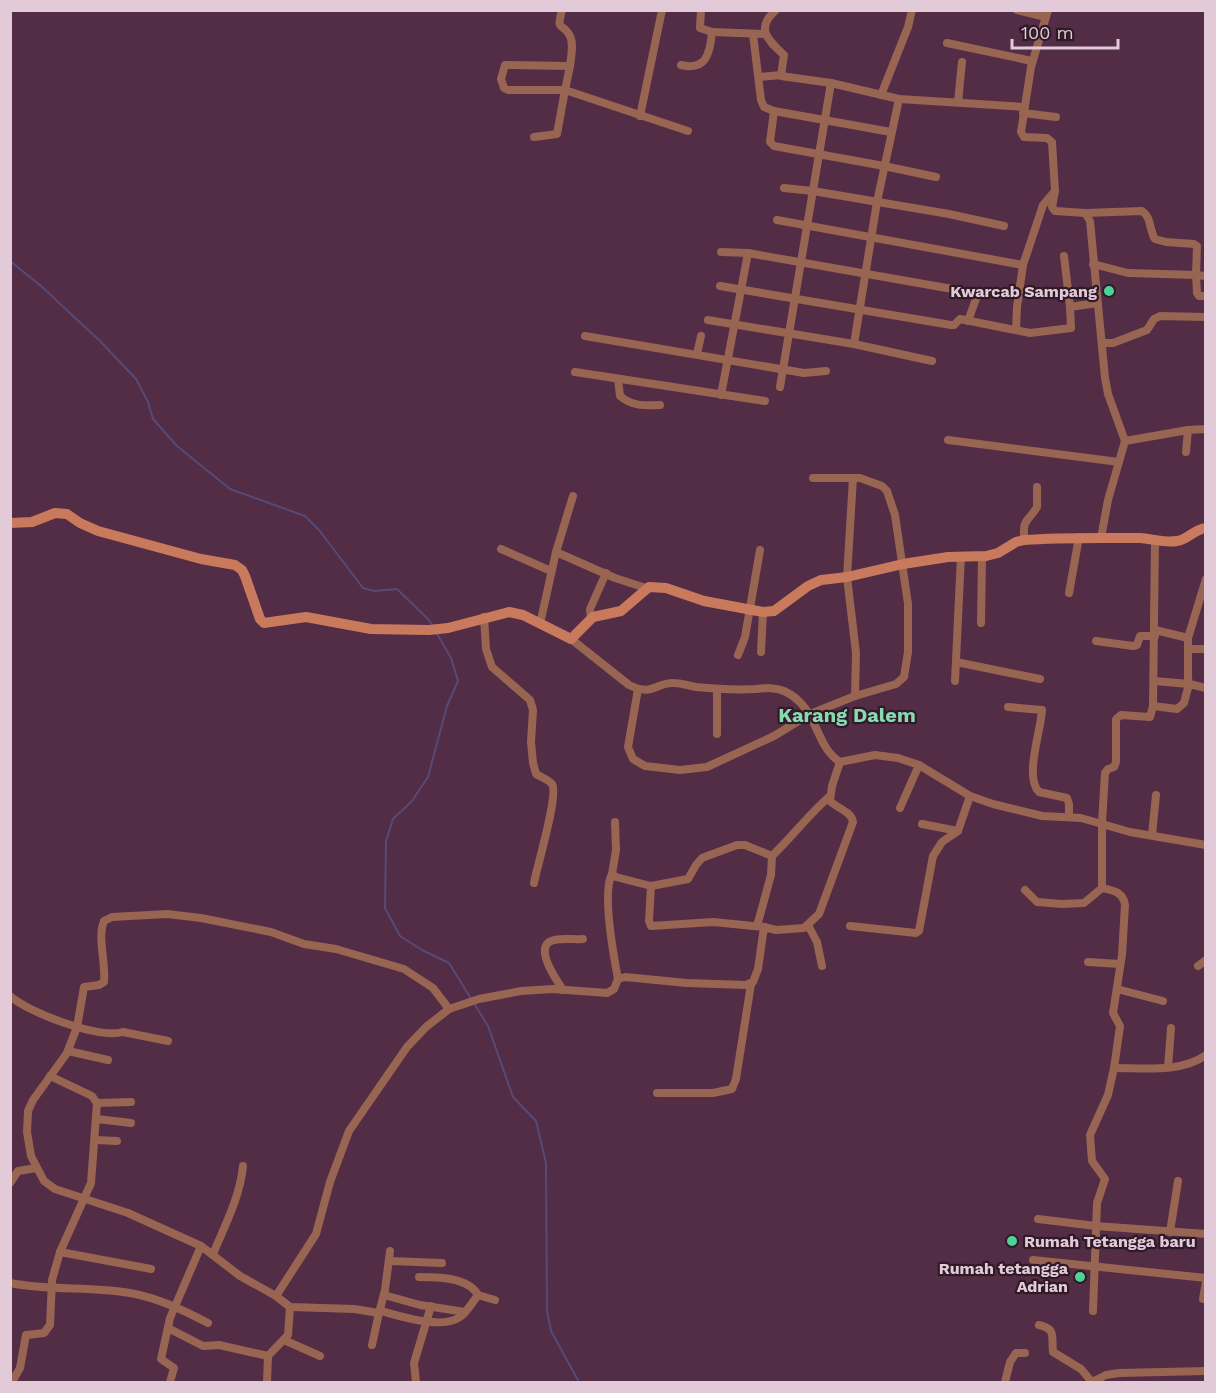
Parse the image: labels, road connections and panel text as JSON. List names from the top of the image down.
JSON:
{
  "districts": ["Karang Dalem"],
  "places": ["Kwarcab Sampang", "Rumah Tetangga baru", "Rumah tetangga Adrian"],
  "scale_bar": "100 m"
}
